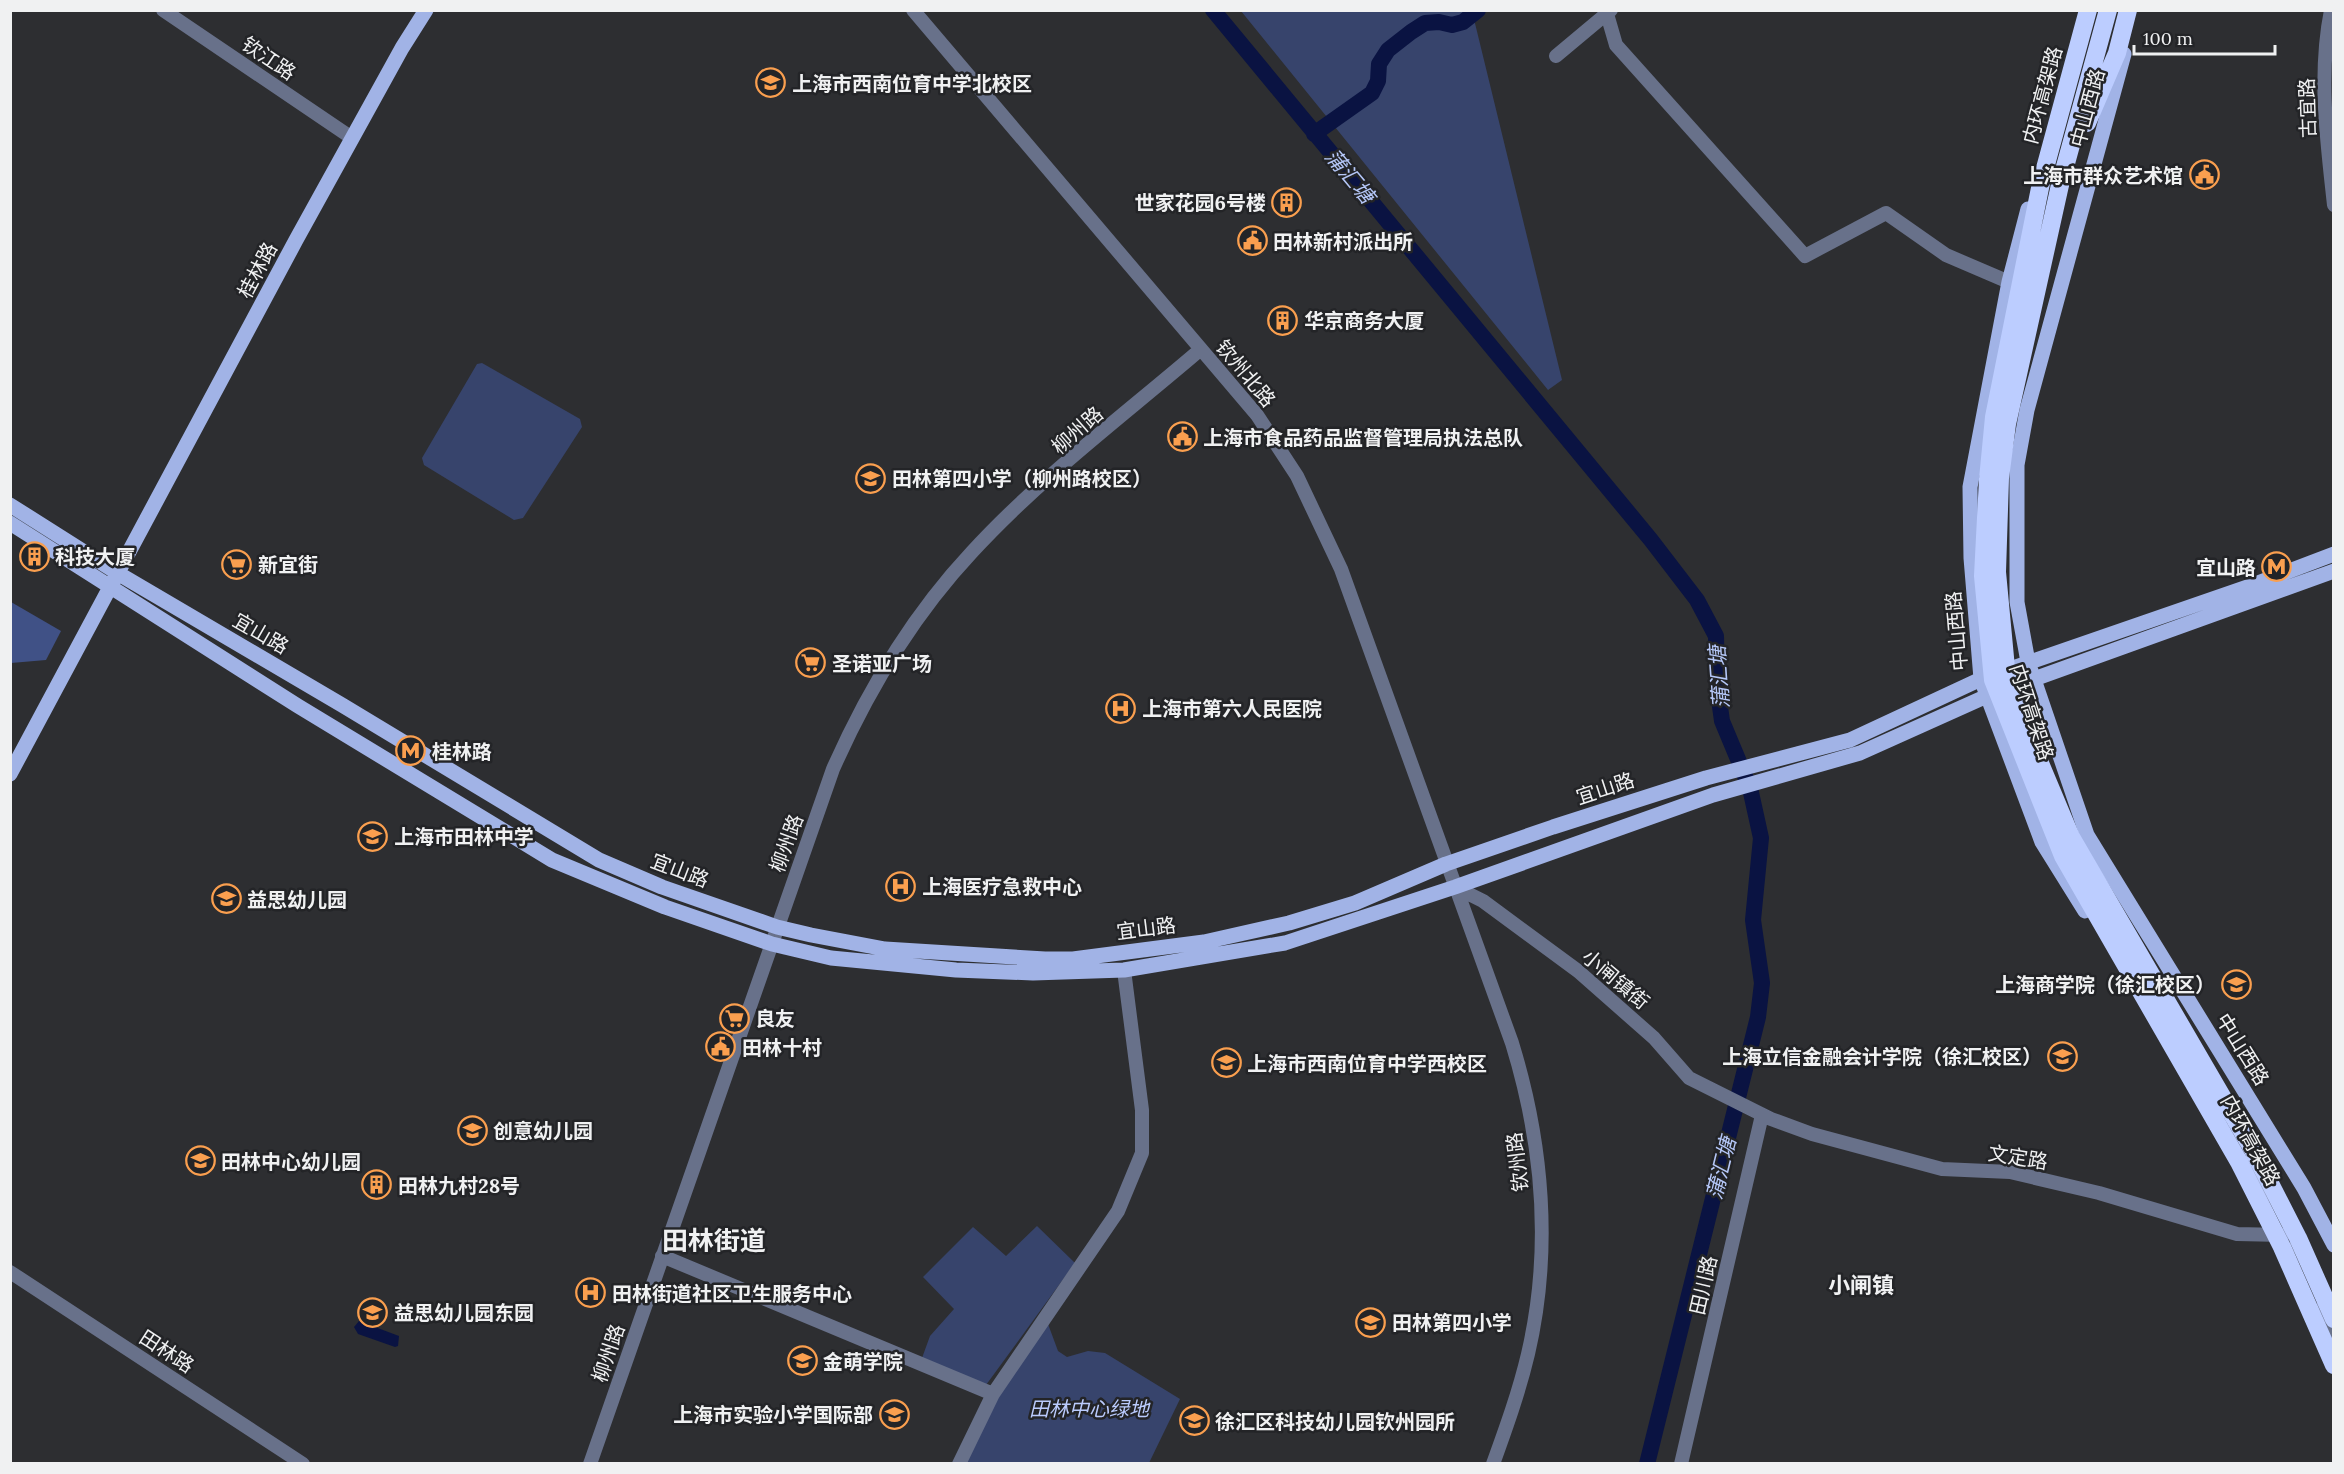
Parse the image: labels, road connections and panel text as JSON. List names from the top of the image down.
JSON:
{
  "streets": {
    "highway": ["内环高架路"],
    "main road": ["中山西路", "桂林路", "宜山路"],
    "street": [
      "钦江路",
      "古宜路",
      "钦州北路",
      "柳州路",
      "小闸镇街",
      "文定路",
      "钦州路",
      "田川路",
      "田林路"
    ]
  },
  "crossings": [
    ["钦江路", "桂林路"],
    ["中山西路", "宜山路"],
    ["中山西路", "文定路"],
    ["桂林路", "宜山路"],
    ["钦州北路", "柳州路"],
    ["钦州北路", "宜山路"],
    ["钦州北路", "钦州路"],
    ["柳州路", "宜山路"],
    ["宜山路", "小闸镇街"],
    ["宜山路", "钦州路"],
    ["小闸镇街", "文定路"],
    ["小闸镇街", "钦州路"],
    ["文定路", "田川路"]
  ],
  "districts": ["田林街道", "小闸镇"],
  "water": ["蒲汇塘"],
  "parks": ["田林中心绿地"],
  "places": {
    "school or university": [
      "上海市西南位育中学北校区",
      "田林第四小学（柳州路校区）",
      "上海市田林中学",
      "益思幼儿园",
      "上海商学院（徐汇校区）",
      "上海立信金融会计学院（徐汇校区）",
      "上海市西南位育中学西校区",
      "创意幼儿园",
      "田林中心幼儿园",
      "益思幼儿园东园",
      "田林第四小学",
      "金萌学院",
      "上海市实验小学国际部",
      "徐汇区科技幼儿园钦州园所"
    ],
    "public building": [
      "上海市群众艺术馆",
      "田林新村派出所",
      "上海市食品药品监督管理局执法总队",
      "田林十村"
    ],
    "building": [
      "世家花园6号楼",
      "华京商务大厦",
      "科技大厦",
      "田林九村28号"
    ],
    "supermarket": ["新宜街", "圣诺亚广场", "良友"],
    "metro station": ["宜山路", "桂林路"],
    "hospital": ["上海市第六人民医院", "上海医疗急救中心", "田林街道社区卫生服务中心"]
  },
  "scale_bar": "100 m"
}
